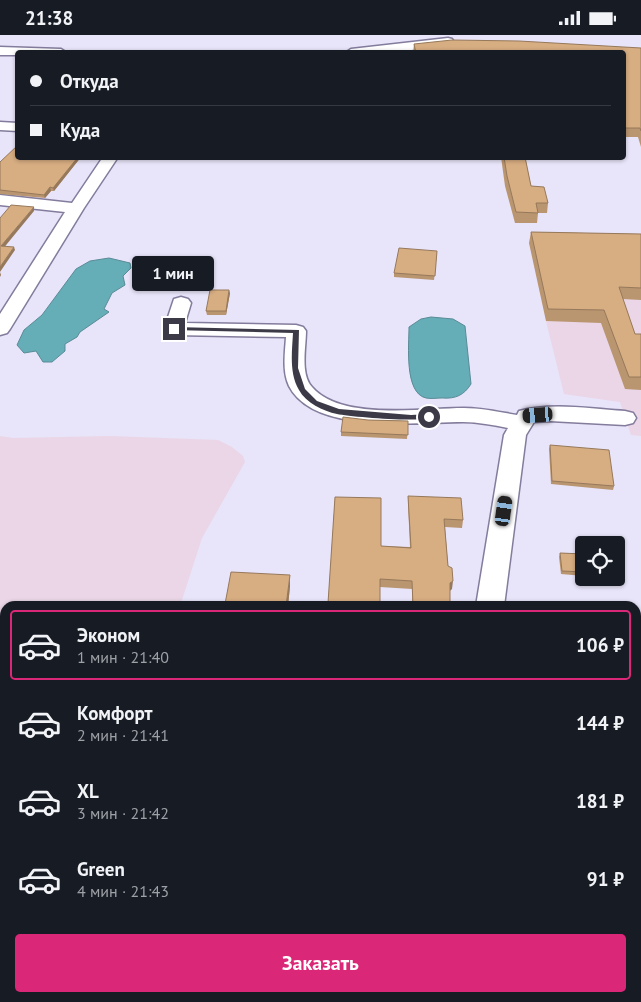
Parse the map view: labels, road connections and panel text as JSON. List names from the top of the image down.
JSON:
{
  "page": {
    "status": "21:38",
    "banner": ["Откуда", "Куда"],
    "bubble": "1 мин",
    "list": [
      {
        "name": "Эконом",
        "note": "1 мин · 21:40",
        "value": "106 ₽"
      },
      {
        "name": "Комфорт",
        "note": "2 мин · 21:41",
        "value": "144 ₽"
      },
      {
        "name": "XL",
        "note": "3 мин · 21:42",
        "value": "181 ₽"
      },
      {
        "name": "Green",
        "note": "4 мин · 21:43",
        "value": "91 ₽"
      }
    ],
    "buttons": "Заказать"
  }
}
